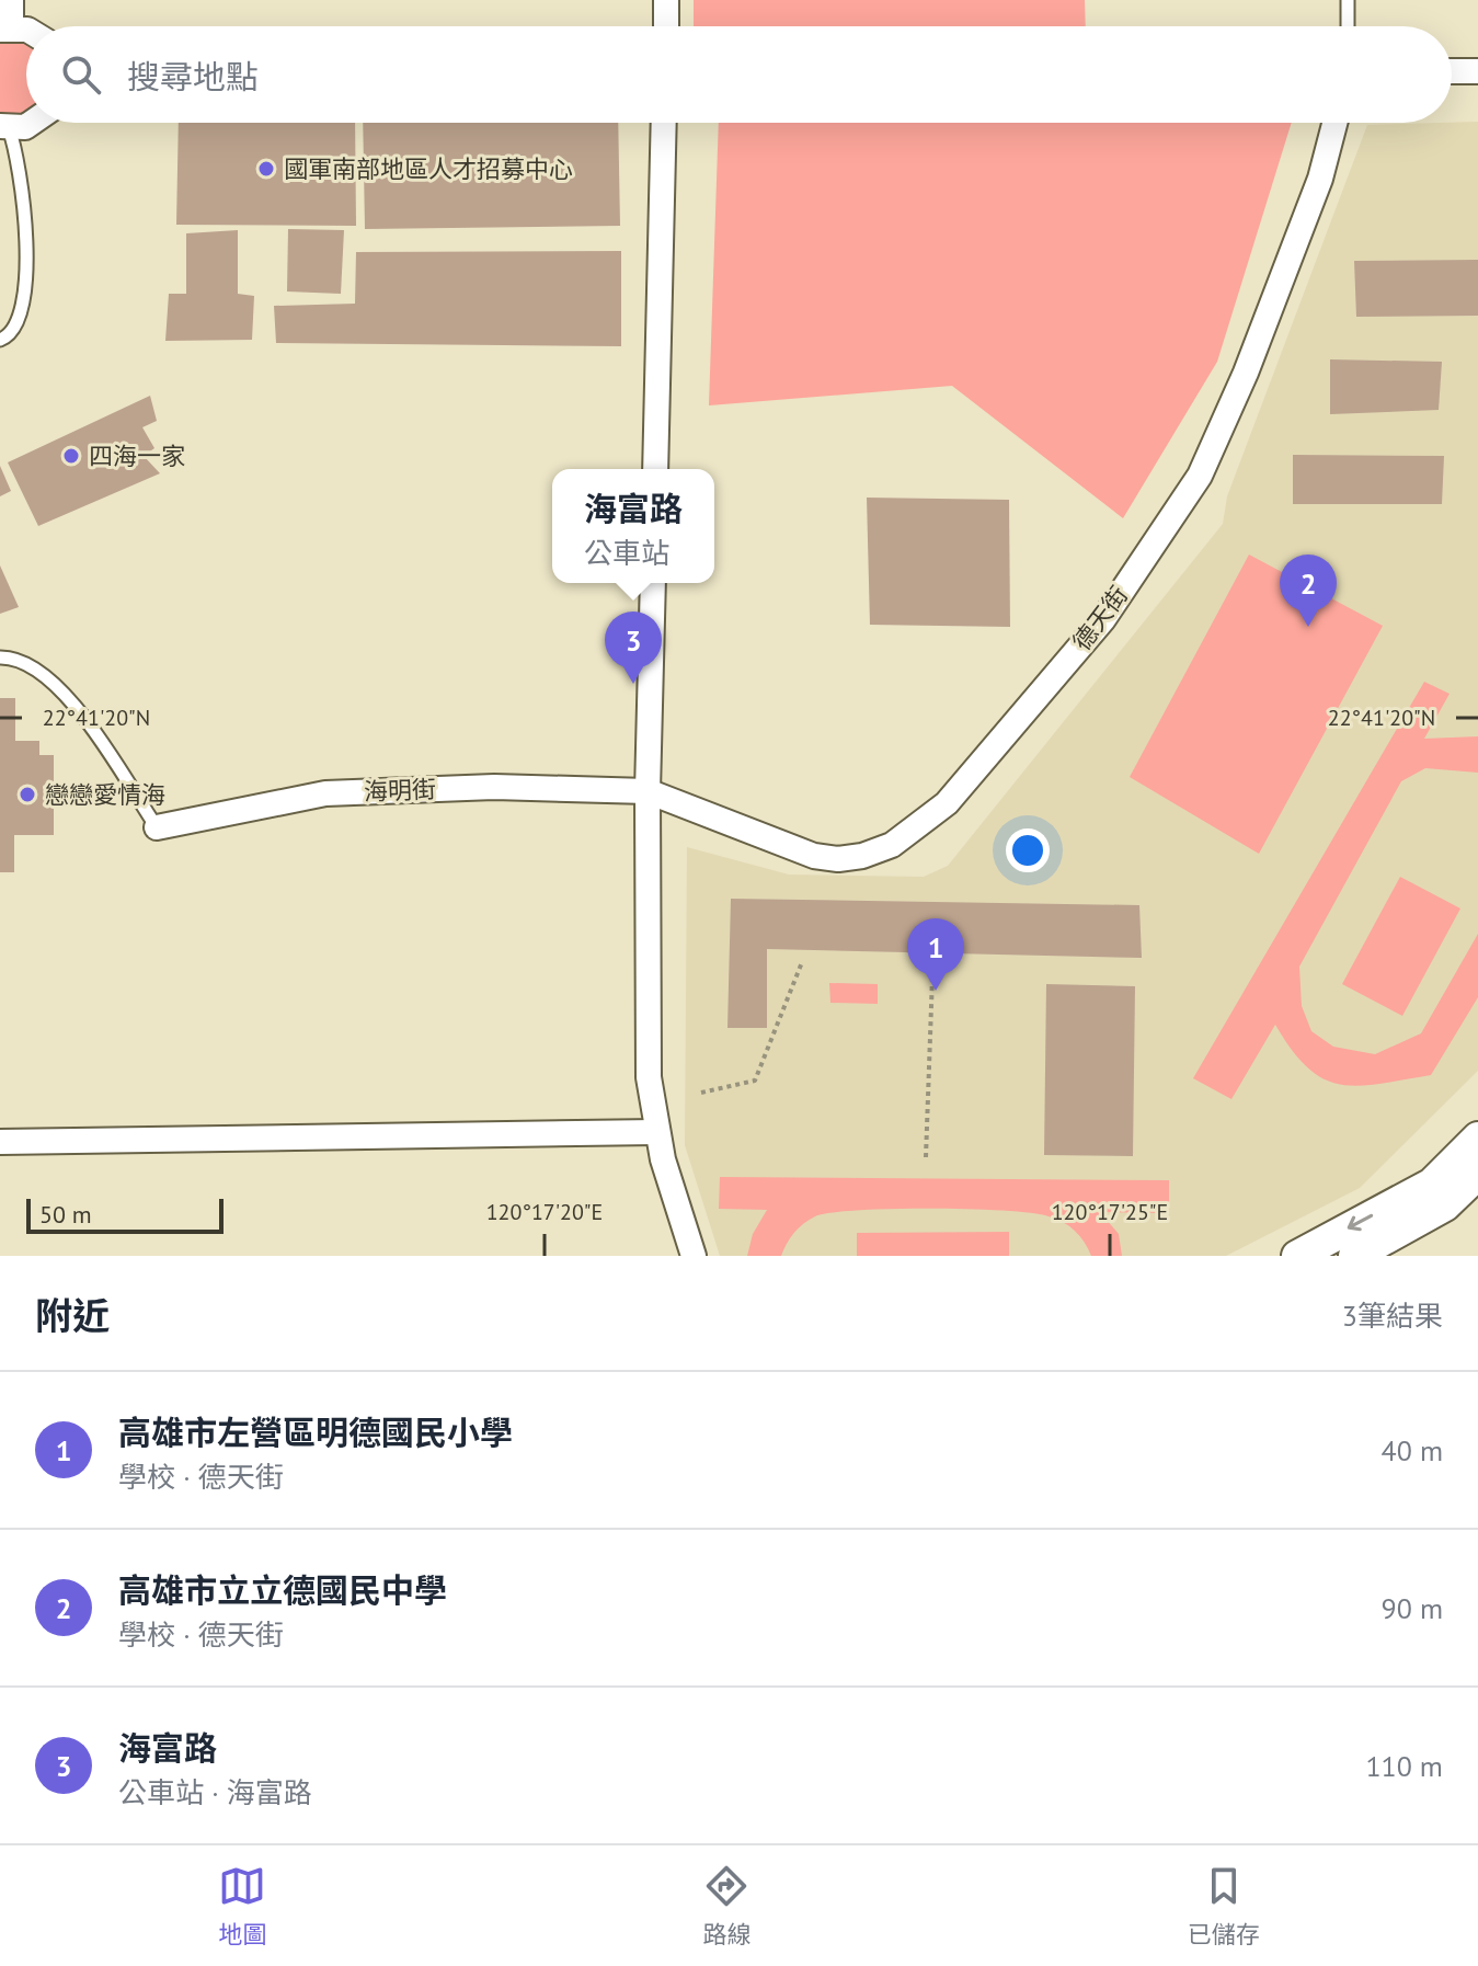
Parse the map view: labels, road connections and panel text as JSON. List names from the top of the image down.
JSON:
{
  "streets": {
    "street": ["德天街", "海明街"]
  },
  "crossings": [
    ["德天街", "海明街"]
  ],
  "places": ["國軍南部地區人才招募中心", "四海一家", "戀戀愛情海"],
  "scale_bar": "50 m",
  "page": {
    "search": "搜尋地點",
    "popup": ["海富路", "公車站"],
    "pins": ["2", "3", "1"],
    "scale": "50 m",
    "heading": ["附近", "3筆結果"],
    "list": [
      {
        "mark": "1",
        "name": "高雄市左營區明德國民小學",
        "note": "學校 · 德天街",
        "value": "40 m"
      },
      {
        "mark": "2",
        "name": "高雄市立立德國民中學",
        "note": "學校 · 德天街",
        "value": "90 m"
      },
      {
        "mark": "3",
        "name": "海富路",
        "note": "公車站 · 海富路",
        "value": "110 m"
      }
    ],
    "nav": ["地圖", "路線", "已儲存"]
  },
  "coordinates": ["22°41'20\"N", "120°17'20\"E", "120°17'25\"E"]
}
